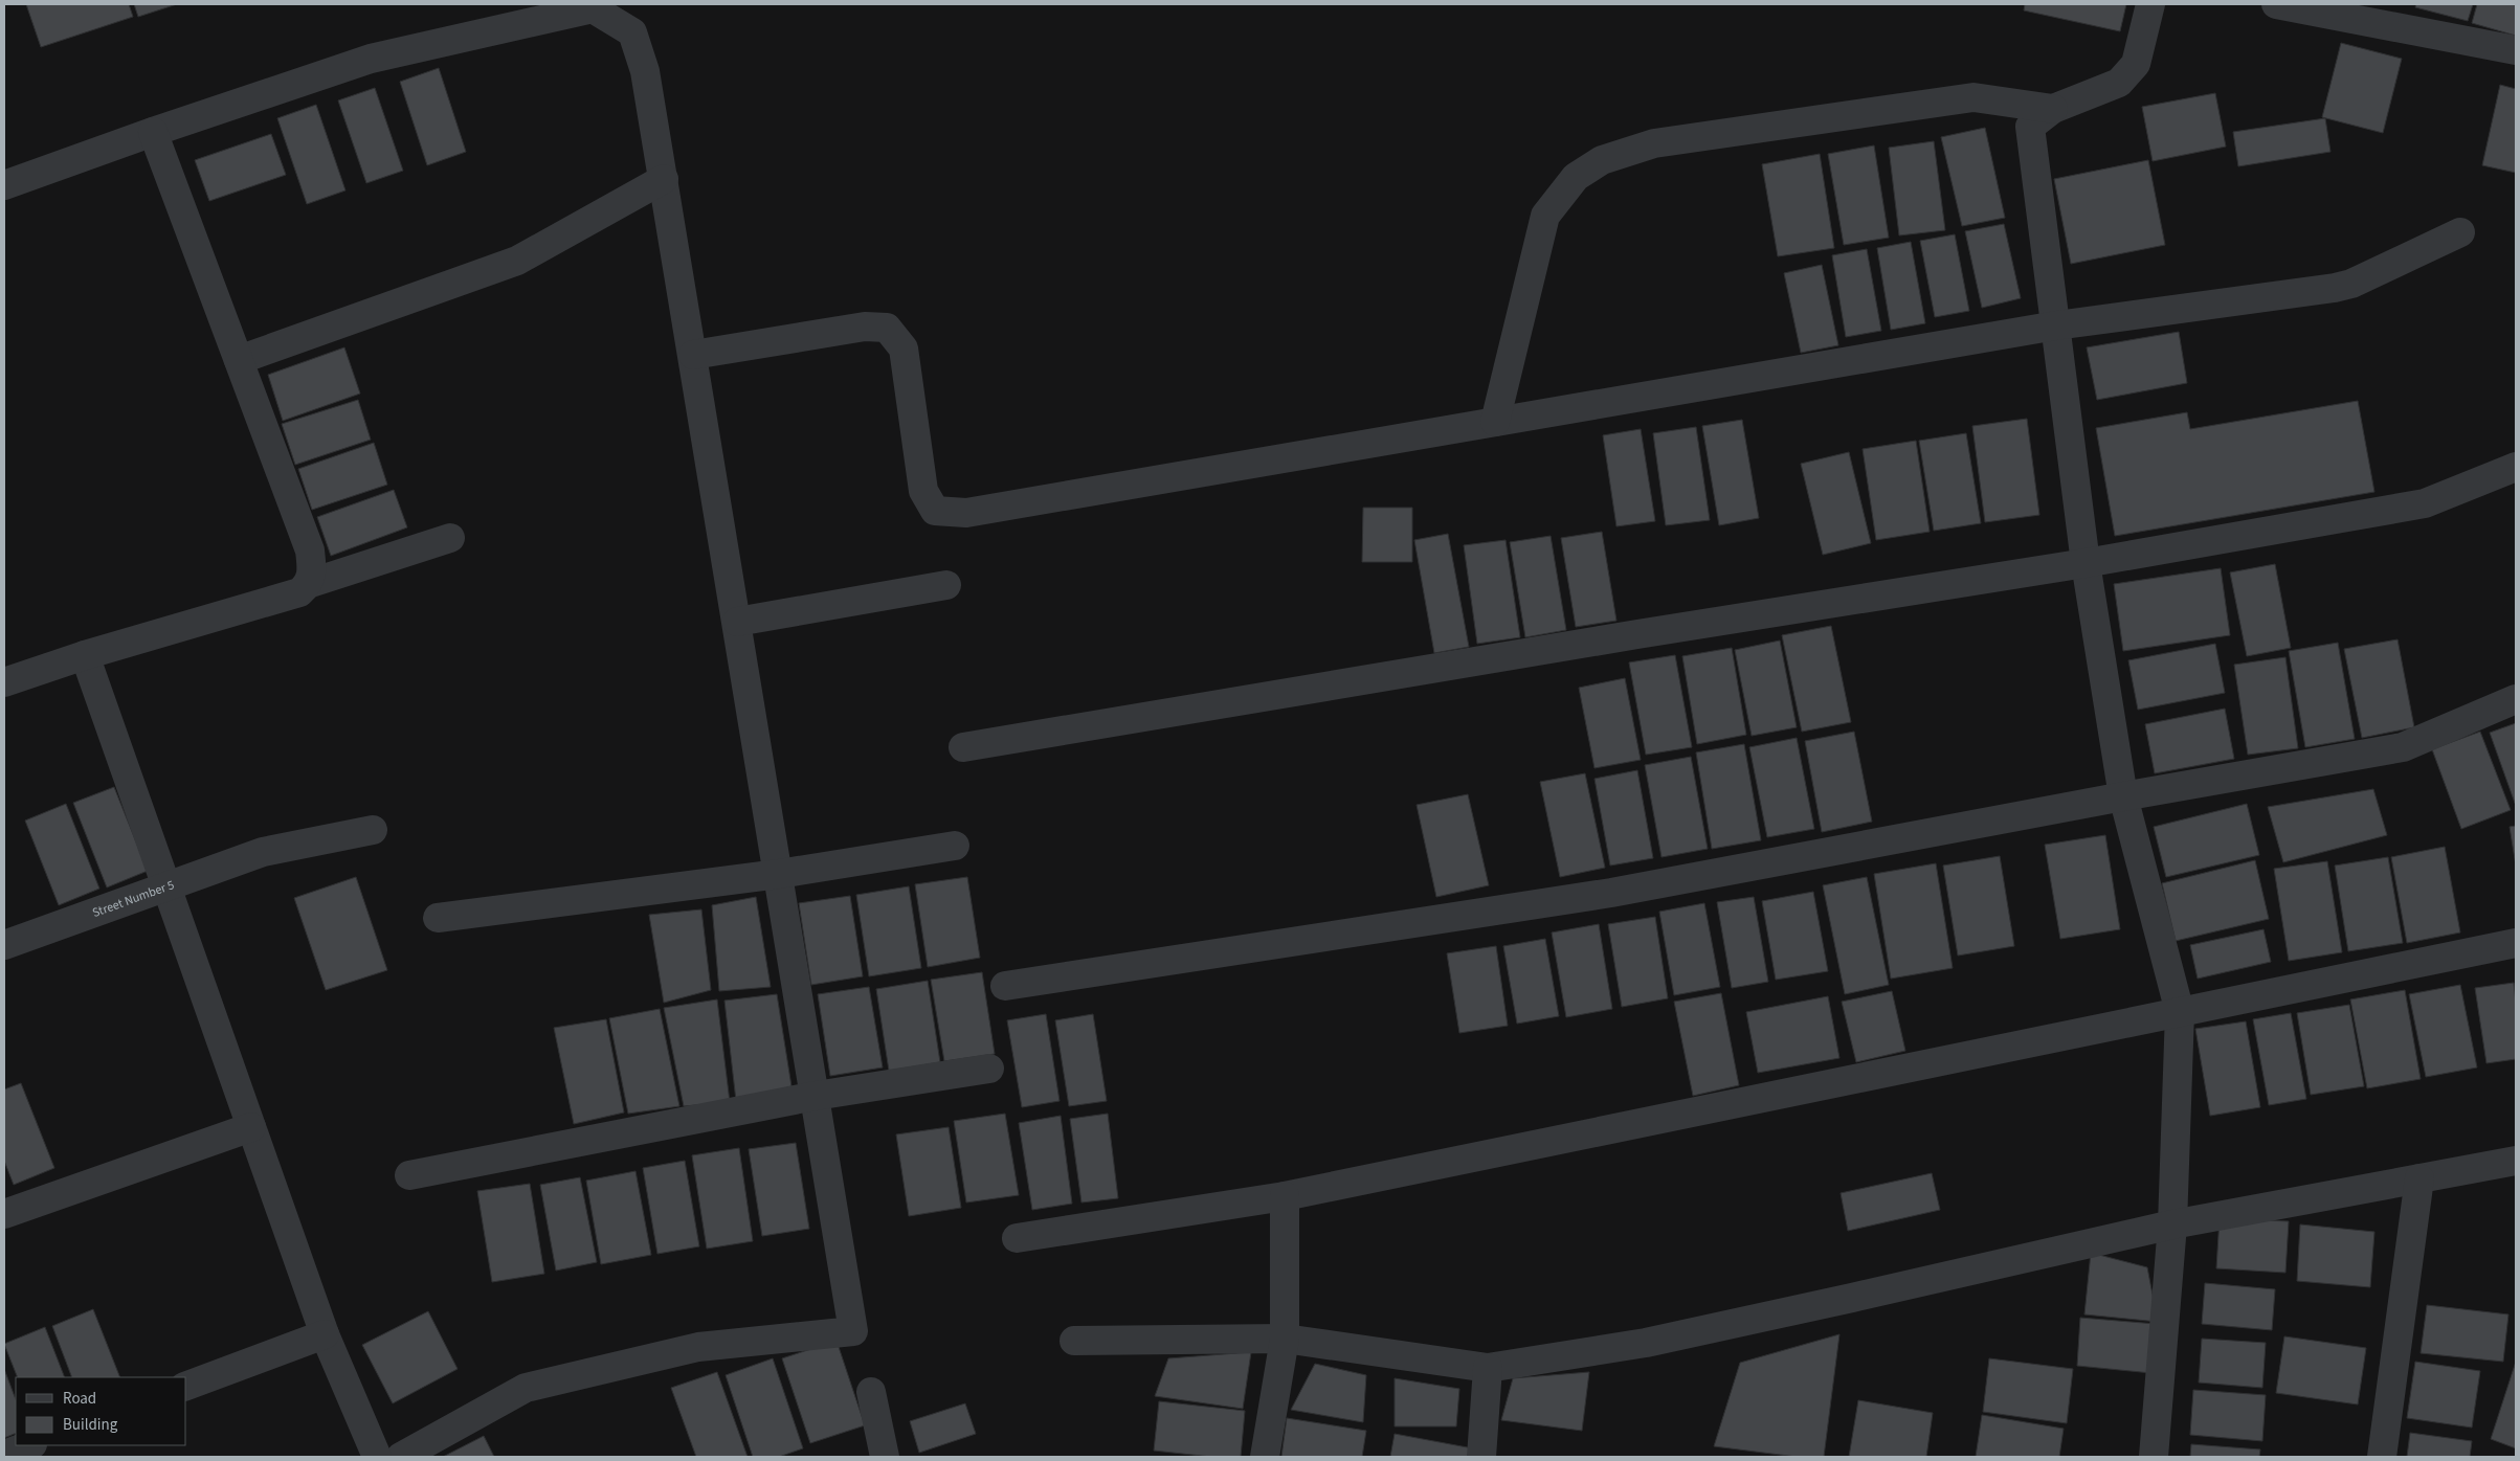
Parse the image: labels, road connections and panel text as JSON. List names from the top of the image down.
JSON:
{
  "streets": {
    "street": ["Street Number 5"]
  },
  "legend": ["Road", "Building"]
}
